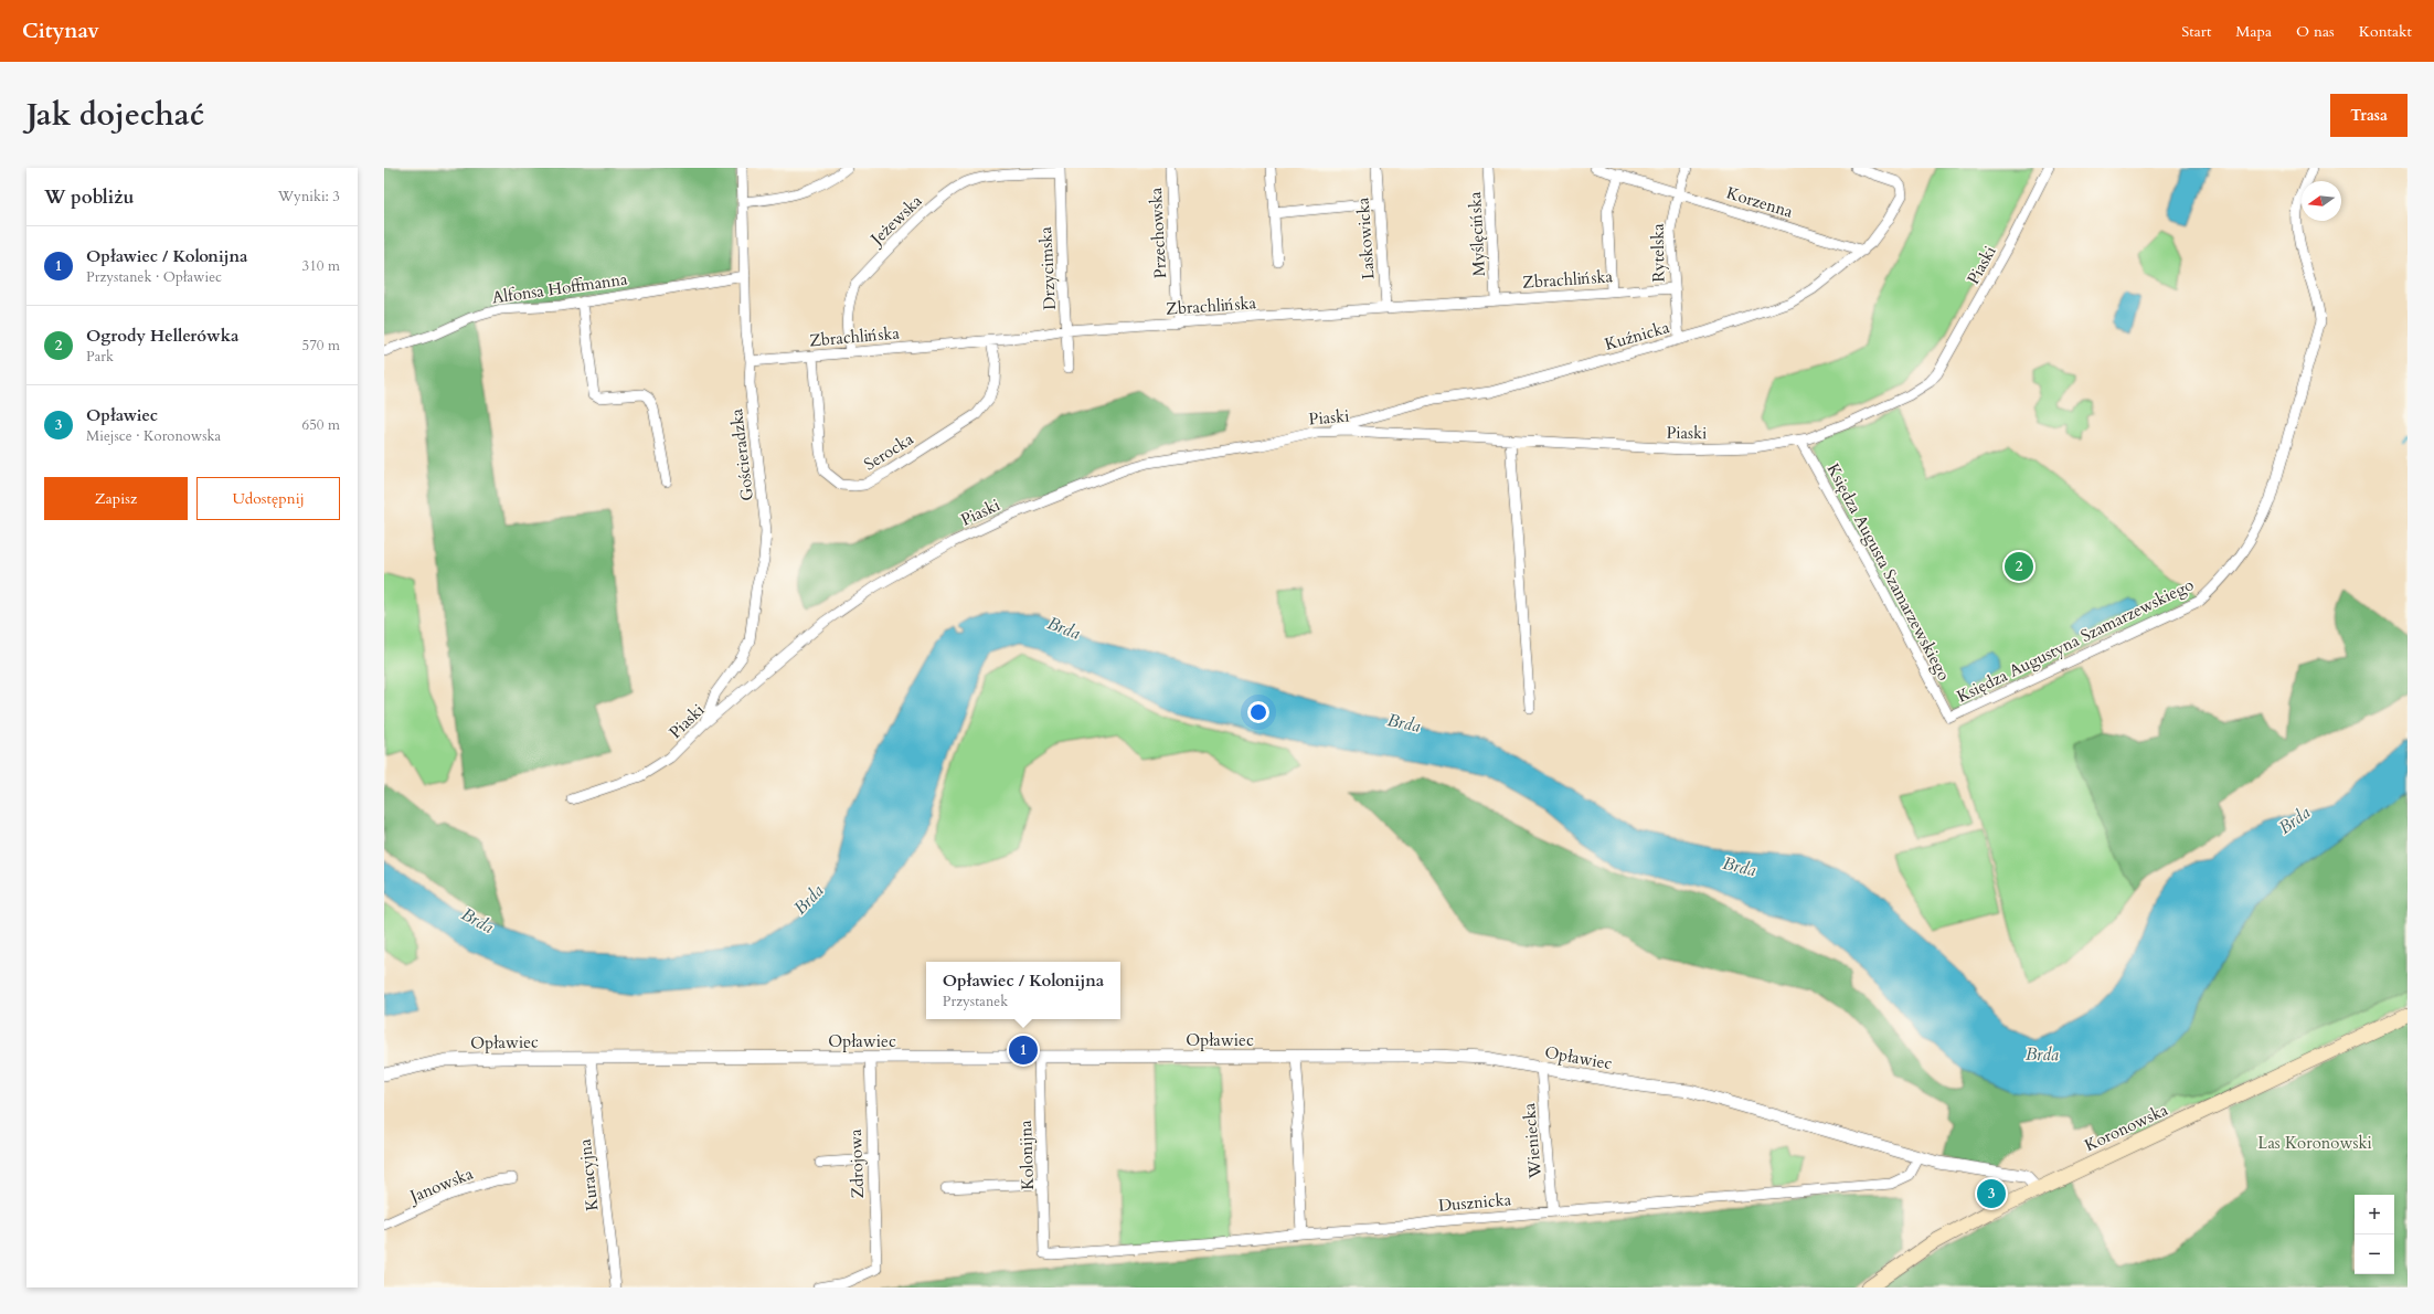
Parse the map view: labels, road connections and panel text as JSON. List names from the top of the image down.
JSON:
{
  "streets": {
    "main road": ["Koronowska"],
    "street": [
      "Korzenna",
      "Jeżewska",
      "Przechowska",
      "Myślęcińska",
      "Laskowicka",
      "Rytelska",
      "Piaski",
      "Drzycimska",
      "Zbrachlińska",
      "Alfonsa Hoffmanna",
      "Kuźnicka",
      "Serocka",
      "Gościeradzka",
      "Księdza Augusta Szamarzewskiego",
      "Księdza Augustyna Szamarzewskiego",
      "Opławiec",
      "Wieniecka",
      "Kolonijna",
      "Zdrojowa",
      "Kuracyjna",
      "Janowska",
      "Dusznicka"
    ]
  },
  "crossings": [
    ["Korzenna", "Rytelska"],
    ["Korzenna", "Kuźnicka"],
    ["Jeżewska", "Drzycimska"],
    ["Jeżewska", "Zbrachlińska"],
    ["Przechowska", "Zbrachlińska"],
    ["Myślęcińska", "Zbrachlińska"],
    ["Laskowicka", "Zbrachlińska"],
    ["Rytelska", "Zbrachlińska"],
    ["Rytelska", "Kuźnicka"],
    ["Piaski", "Kuźnicka"],
    ["Piaski", "Gościeradzka"],
    ["Piaski", "Księdza Augusta Szamarzewskiego"],
    ["Drzycimska", "Zbrachlińska"],
    ["Zbrachlińska", "Serocka"],
    ["Zbrachlińska", "Gościeradzka"],
    ["Alfonsa Hoffmanna", "Gościeradzka"],
    ["Księdza Augusta Szamarzewskiego", "Księdza Augustyna Szamarzewskiego"],
    ["Opławiec", "Koronowska"],
    ["Opławiec", "Wieniecka"],
    ["Opławiec", "Kolonijna"],
    ["Opławiec", "Zdrojowa"],
    ["Opławiec", "Kuracyjna"],
    ["Opławiec", "Dusznicka"],
    ["Wieniecka", "Dusznicka"],
    ["Kolonijna", "Dusznicka"]
  ],
  "water": ["Brda"],
  "parks": ["Las Koronowski"],
  "north": "left",
  "page": {
    "header": "Citynav",
    "nav": [
      "Start",
      "Mapa",
      "O nas",
      "Kontakt"
    ],
    "title": "Jak dojechać",
    "buttons": [
      "Trasa",
      ["Zapisz", "Udostępnij"]
    ],
    "heading": ["W pobliżu", "Wyniki: 3"],
    "list": [
      {
        "mark": "1",
        "name": "Opławiec / Kolonijna",
        "note": "Przystanek · Opławiec",
        "value": "310 m"
      },
      {
        "mark": "2",
        "name": "Ogrody Hellerówka",
        "note": "Park",
        "value": "570 m"
      },
      {
        "mark": "3",
        "name": "Opławiec",
        "note": "Miejsce · Koronowska",
        "value": "650 m"
      }
    ],
    "pins": ["2", "1", "3"],
    "popup": ["Opławiec / Kolonijna", "Przystanek"],
    "map_buttons": ["+", "−"]
  }
}
